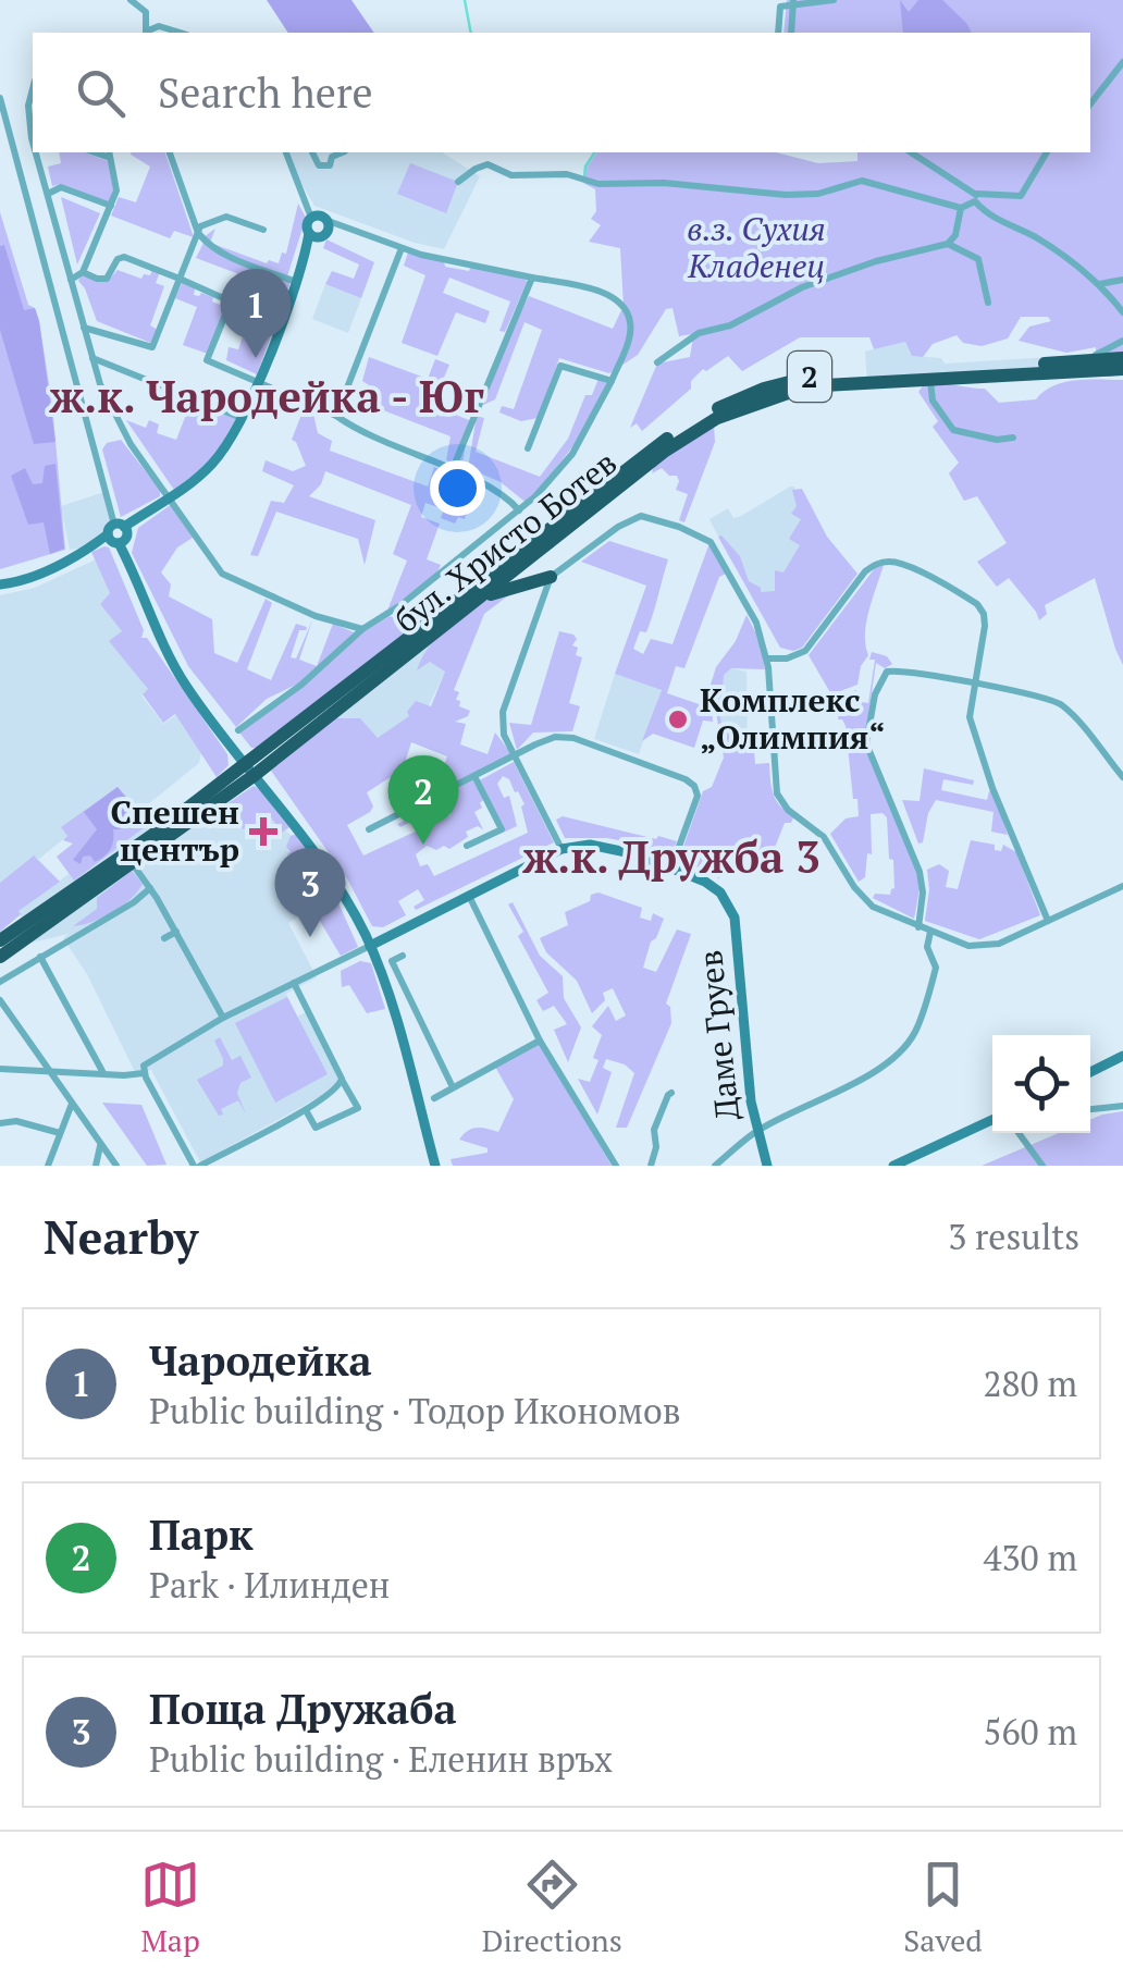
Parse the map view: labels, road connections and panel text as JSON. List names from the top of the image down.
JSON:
{
  "streets": {
    "highway": ["2", "бул. Христо Ботев"],
    "main road": ["Даме Груев"]
  },
  "districts": ["ж.к. Чародейка - Юг", "ж.к. Дружба 3"],
  "parks": ["в.з. Сухия Кладенец"],
  "places": {
    "other": ["Комплекс „Олимпия“"],
    "health": ["Спешен център"]
  },
  "page": {
    "search": "Search here",
    "pins": ["1", "2", "3"],
    "heading": ["Nearby", "3 results"],
    "list": [
      {
        "mark": "1",
        "name": "Чародейка",
        "note": "Public building · Тодор Икономов",
        "value": "280 m"
      },
      {
        "mark": "2",
        "name": "Парк",
        "note": "Park · Илинден",
        "value": "430 m"
      },
      {
        "mark": "3",
        "name": "Поща Дружаба",
        "note": "Public building · Еленин връх",
        "value": "560 m"
      }
    ],
    "nav": ["Map", "Directions", "Saved"]
  }
}
